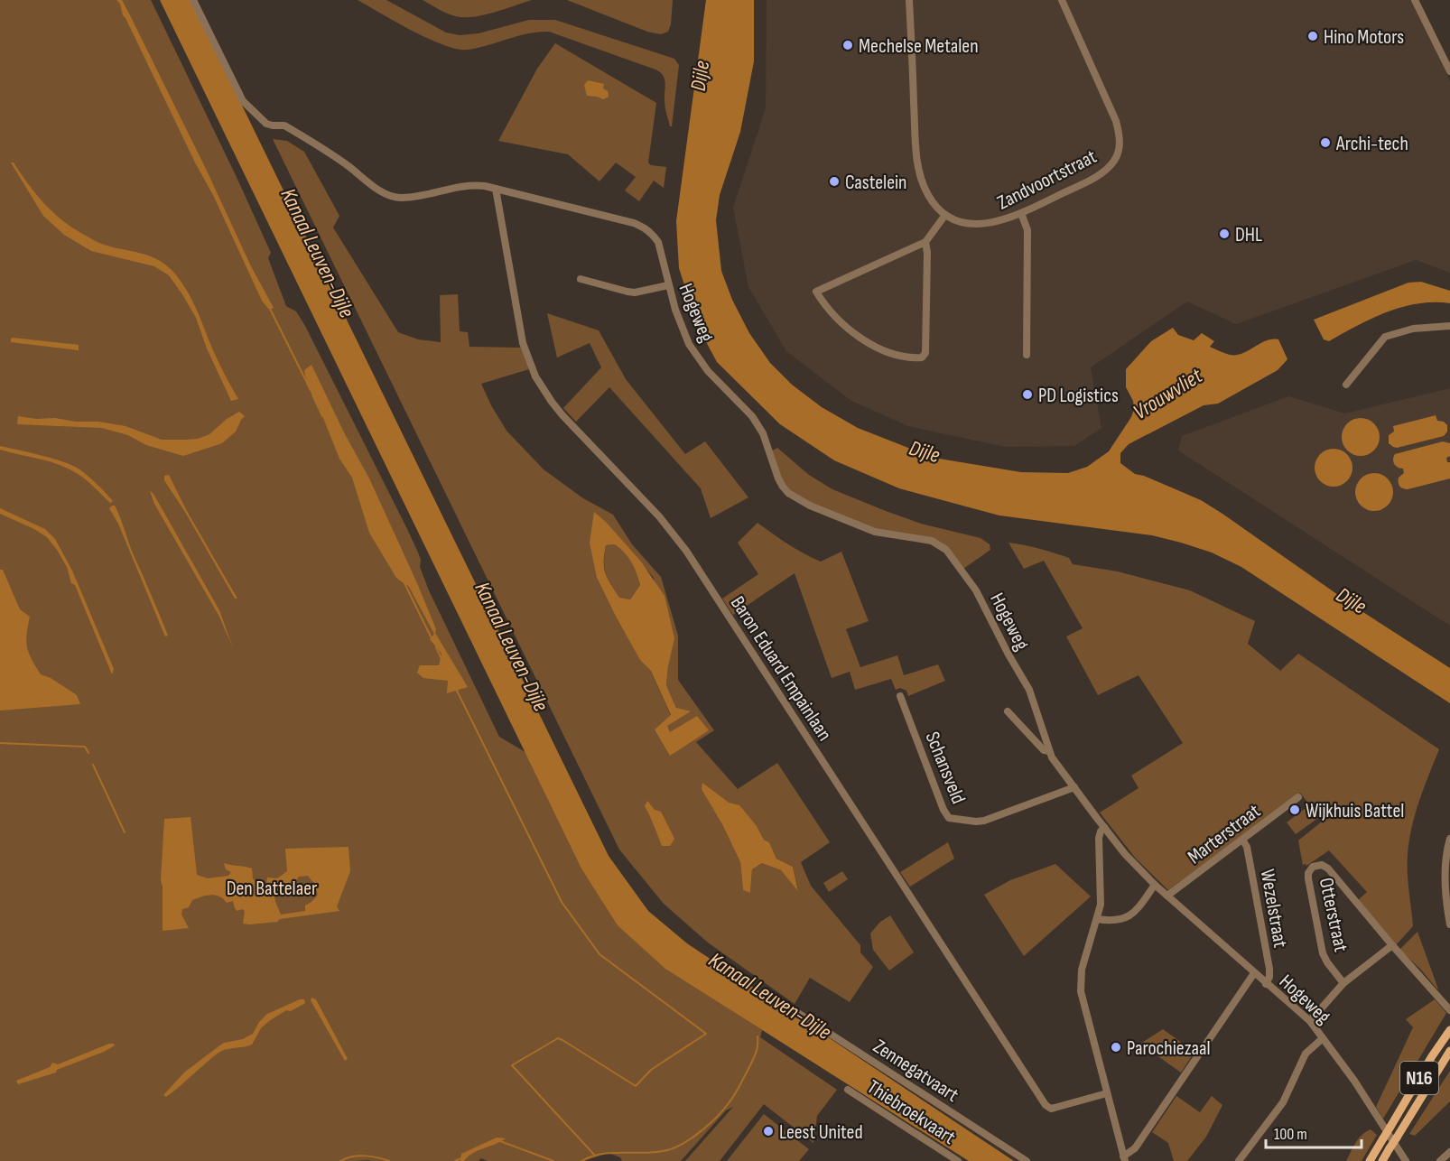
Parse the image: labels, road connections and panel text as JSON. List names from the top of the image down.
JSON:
{
  "streets": {
    "main road": ["N16"],
    "street": [
      "Zandvoortstraat",
      "Hogeweg",
      "Baron Eduard Empainlaan",
      "Schansveld",
      "Marterstraat",
      "Wezelstraat",
      "Otterstraat",
      "Zennegatvaart",
      "Thiebroekvaart"
    ]
  },
  "crossings": [
    ["Hogeweg", "Baron Eduard Empainlaan"],
    ["Hogeweg", "Schansveld"],
    ["Hogeweg", "Marterstraat"],
    ["Hogeweg", "Wezelstraat"],
    ["Marterstraat", "Wezelstraat"]
  ],
  "water": ["Dijle", "Kanaal Leuven-Dijle", "Vrouwvliet"],
  "parks": ["Den Battelaer"],
  "places": [
    "Hino Motors",
    "Mechelse Metalen",
    "Archi-tech",
    "Castelein",
    "DHL",
    "PD Logistics",
    "Wijkhuis Battel",
    "Parochiezaal",
    "Leest United"
  ],
  "scale_bar": "100 m"
}
